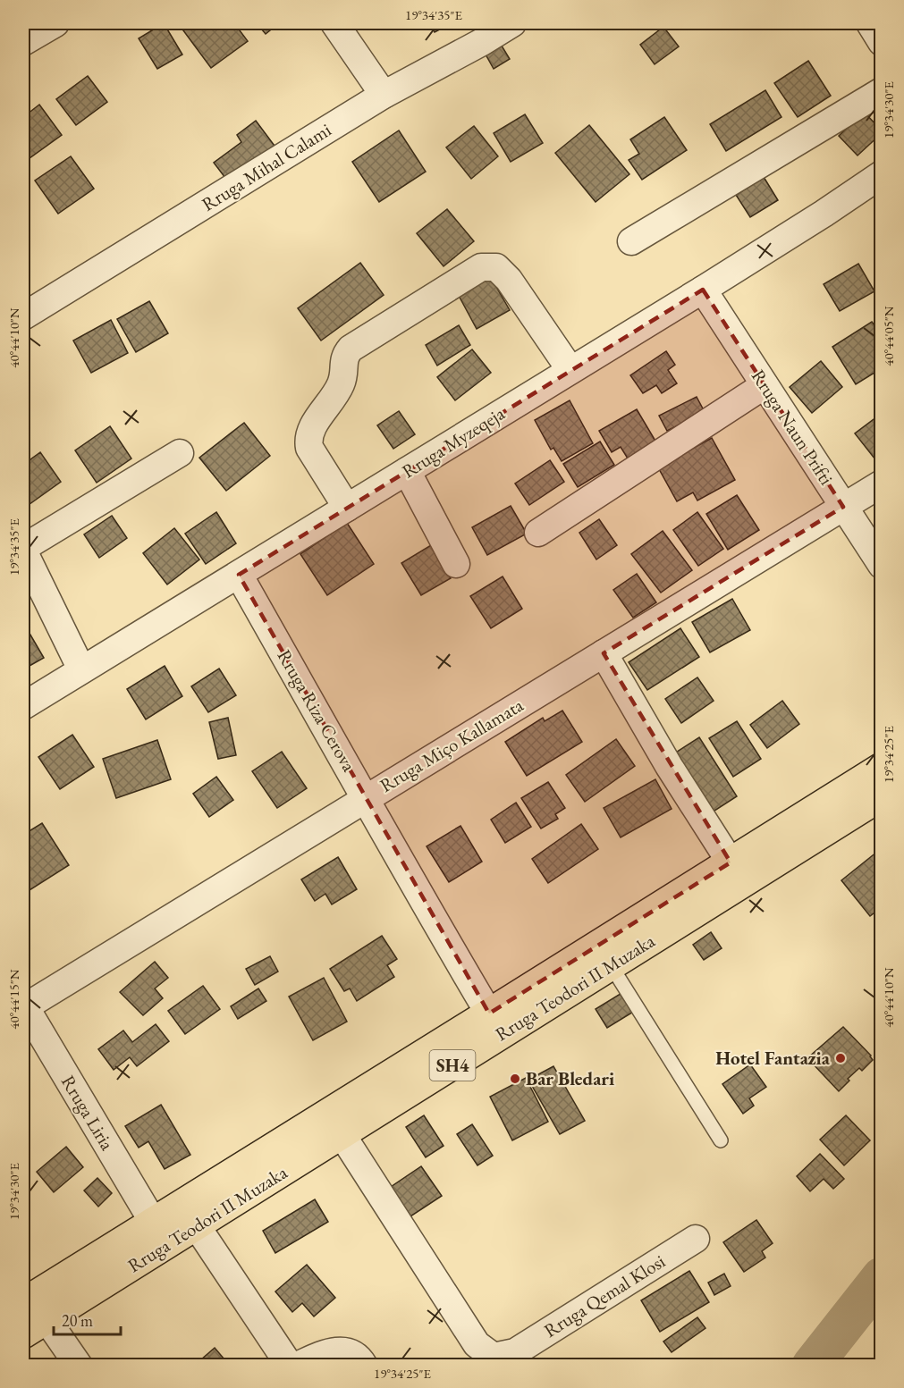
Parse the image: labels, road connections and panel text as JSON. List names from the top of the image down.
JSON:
{
  "streets": {
    "main road": ["Rruga Teodori II Muzaka", "SH4"],
    "street": [
      "Rruga Mihal Calami",
      "Rruga Naun Prifti",
      "Rruga Myzeqeja",
      "Rruga Riza Cerova",
      "Rruga Miço Kallamata",
      "Rruga Liria",
      "Rruga Qemal Klosi"
    ]
  },
  "crossings": [
    ["Rruga Naun Prifti", "Rruga Myzeqeja"],
    ["Rruga Naun Prifti", "Rruga Miço Kallamata"],
    ["Rruga Myzeqeja", "Rruga Riza Cerova"],
    ["Rruga Riza Cerova", "Rruga Miço Kallamata"],
    ["Rruga Riza Cerova", "Rruga Teodori II Muzaka"],
    ["Rruga Miço Kallamata", "Rruga Liria"],
    ["Rruga Teodori II Muzaka", "Rruga Liria"],
    ["Rruga Teodori II Muzaka", "Rruga Qemal Klosi"]
  ],
  "places": ["Hotel Fantazia", "Bar Bledari"],
  "scale_bar": "20 m",
  "coordinates": [
    "19°34'35\"E",
    "19°34'30\"E",
    "40°44'05\"N",
    "40°44'10\"N",
    "19°34'25\"E",
    "40°44'15\"N"
  ]
}
